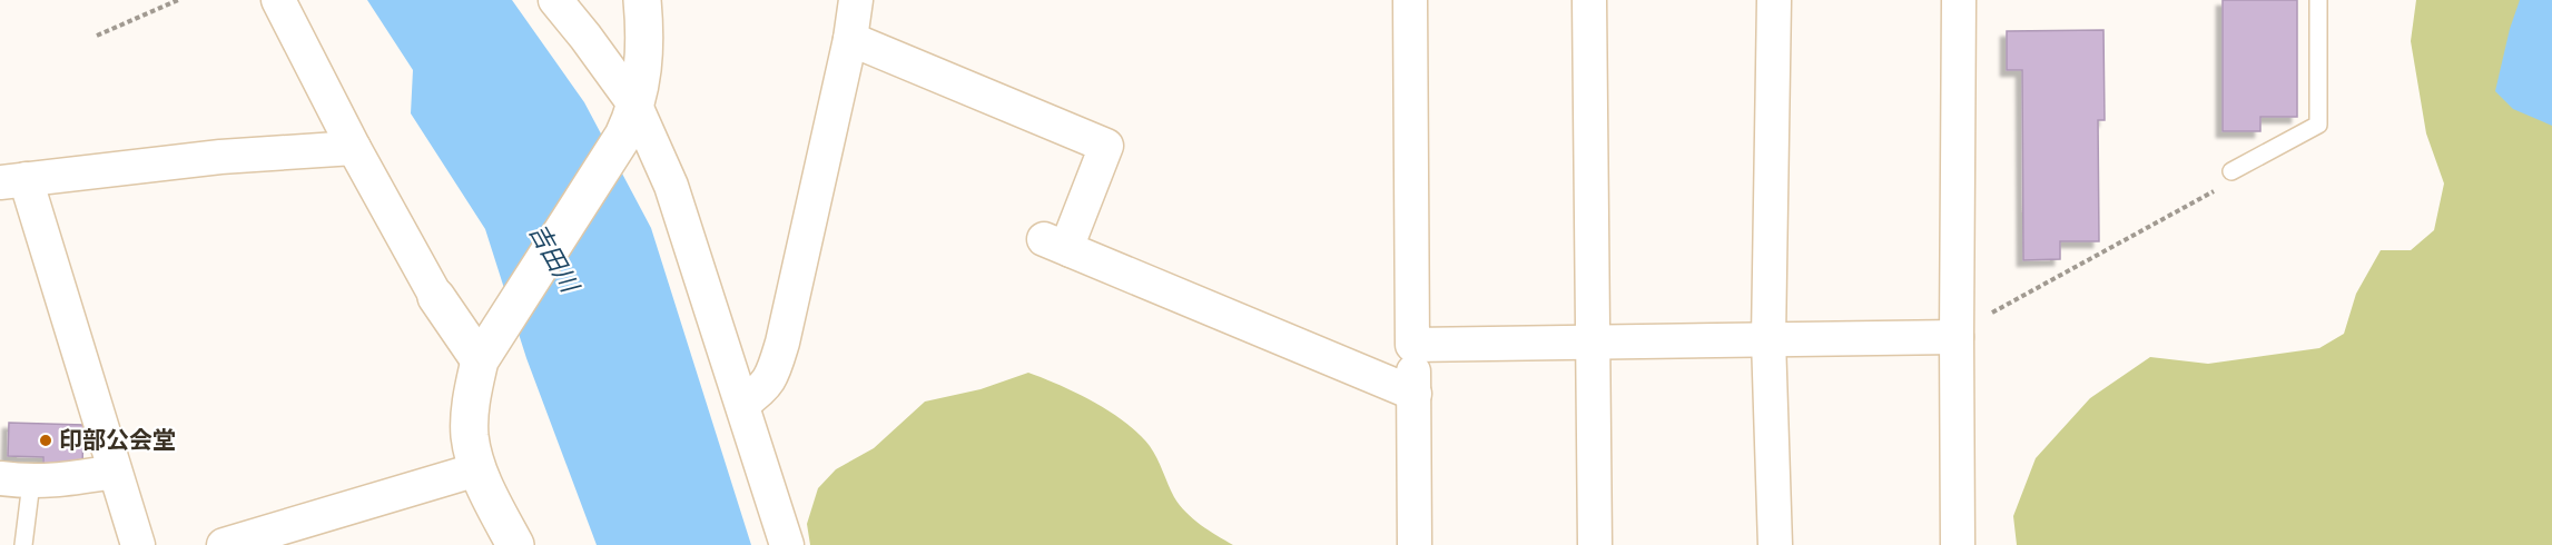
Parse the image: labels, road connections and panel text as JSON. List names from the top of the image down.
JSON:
{
  "water": ["吉田川"],
  "places": ["印部公会堂"]
}
